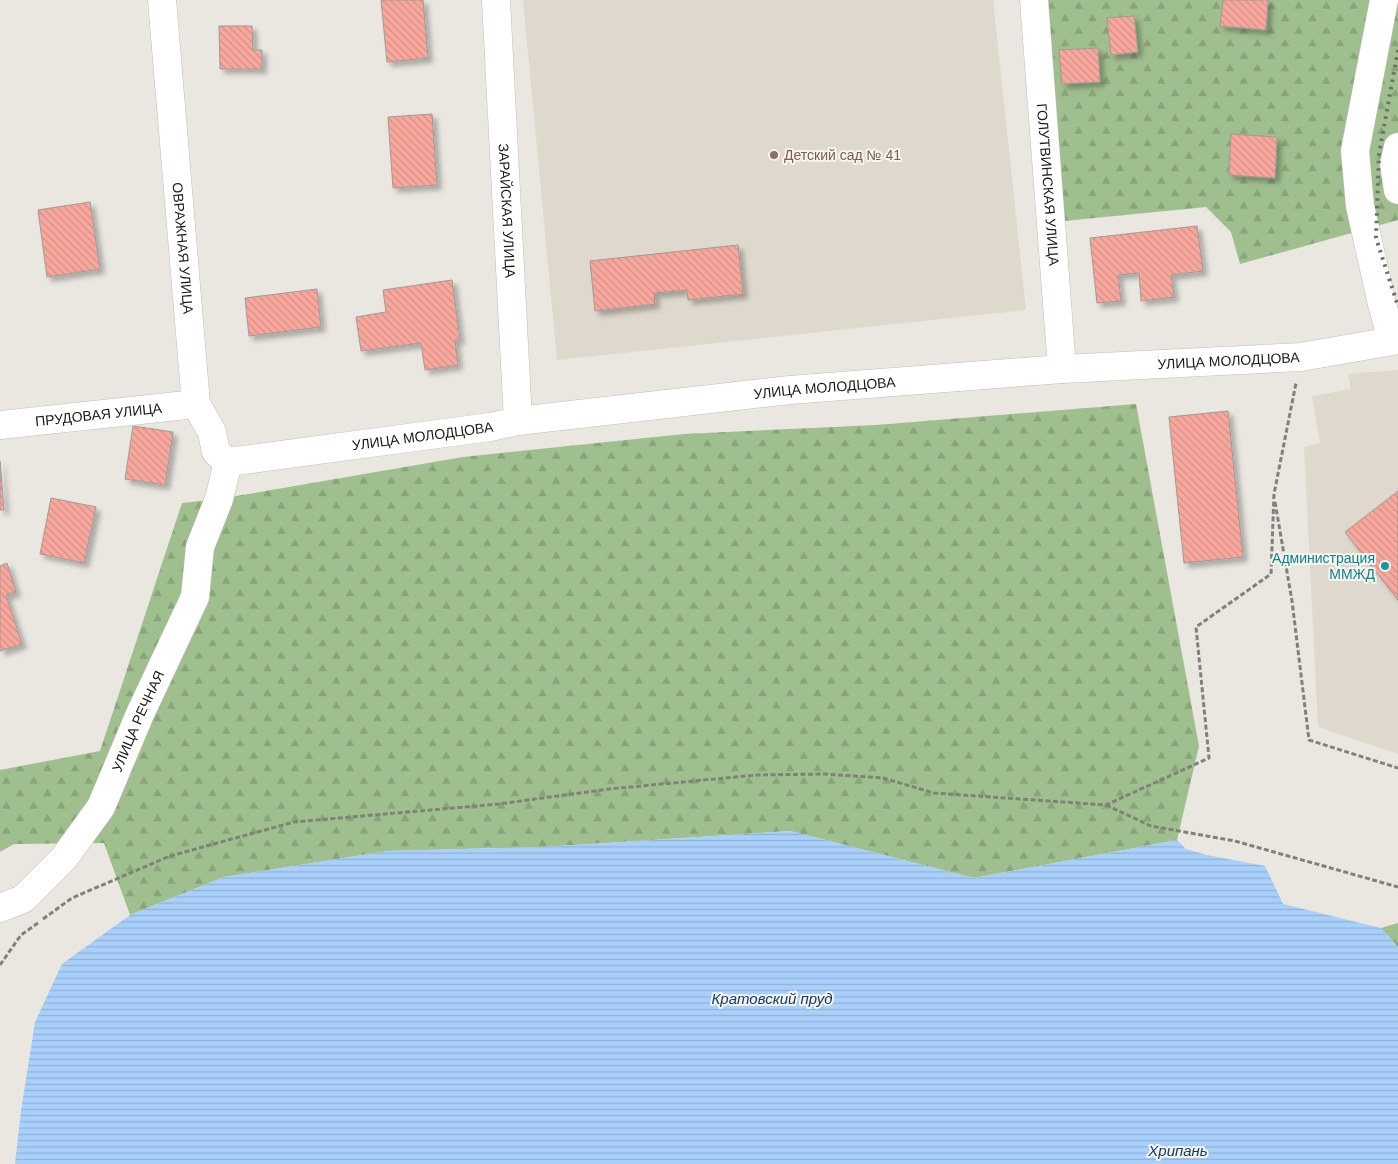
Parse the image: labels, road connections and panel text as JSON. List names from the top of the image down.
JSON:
{
  "streets": {
    "street": [
      "ГОЛУТВИНСКАЯ УЛИЦА",
      "ЗАРАЙСКАЯ УЛИЦА",
      "ОВРАЖНАЯ УЛИЦА",
      "УЛИЦА МОЛОДЦОВА",
      "ПРУДОВАЯ УЛИЦА",
      "УЛИЦА РЕЧНАЯ"
    ]
  },
  "crossings": [
    ["ГОЛУТВИНСКАЯ УЛИЦА", "УЛИЦА МОЛОДЦОВА"],
    ["ЗАРАЙСКАЯ УЛИЦА", "УЛИЦА МОЛОДЦОВА"],
    ["ОВРАЖНАЯ УЛИЦА", "УЛИЦА МОЛОДЦОВА"],
    ["ОВРАЖНАЯ УЛИЦА", "ПРУДОВАЯ УЛИЦА"],
    ["ОВРАЖНАЯ УЛИЦА", "УЛИЦА РЕЧНАЯ"],
    ["УЛИЦА МОЛОДЦОВА", "УЛИЦА РЕЧНАЯ"]
  ],
  "water": ["Кратовский пруд", "Хрипань"],
  "places": ["Детский сад № 41", "Администрация ММЖД"]
}
